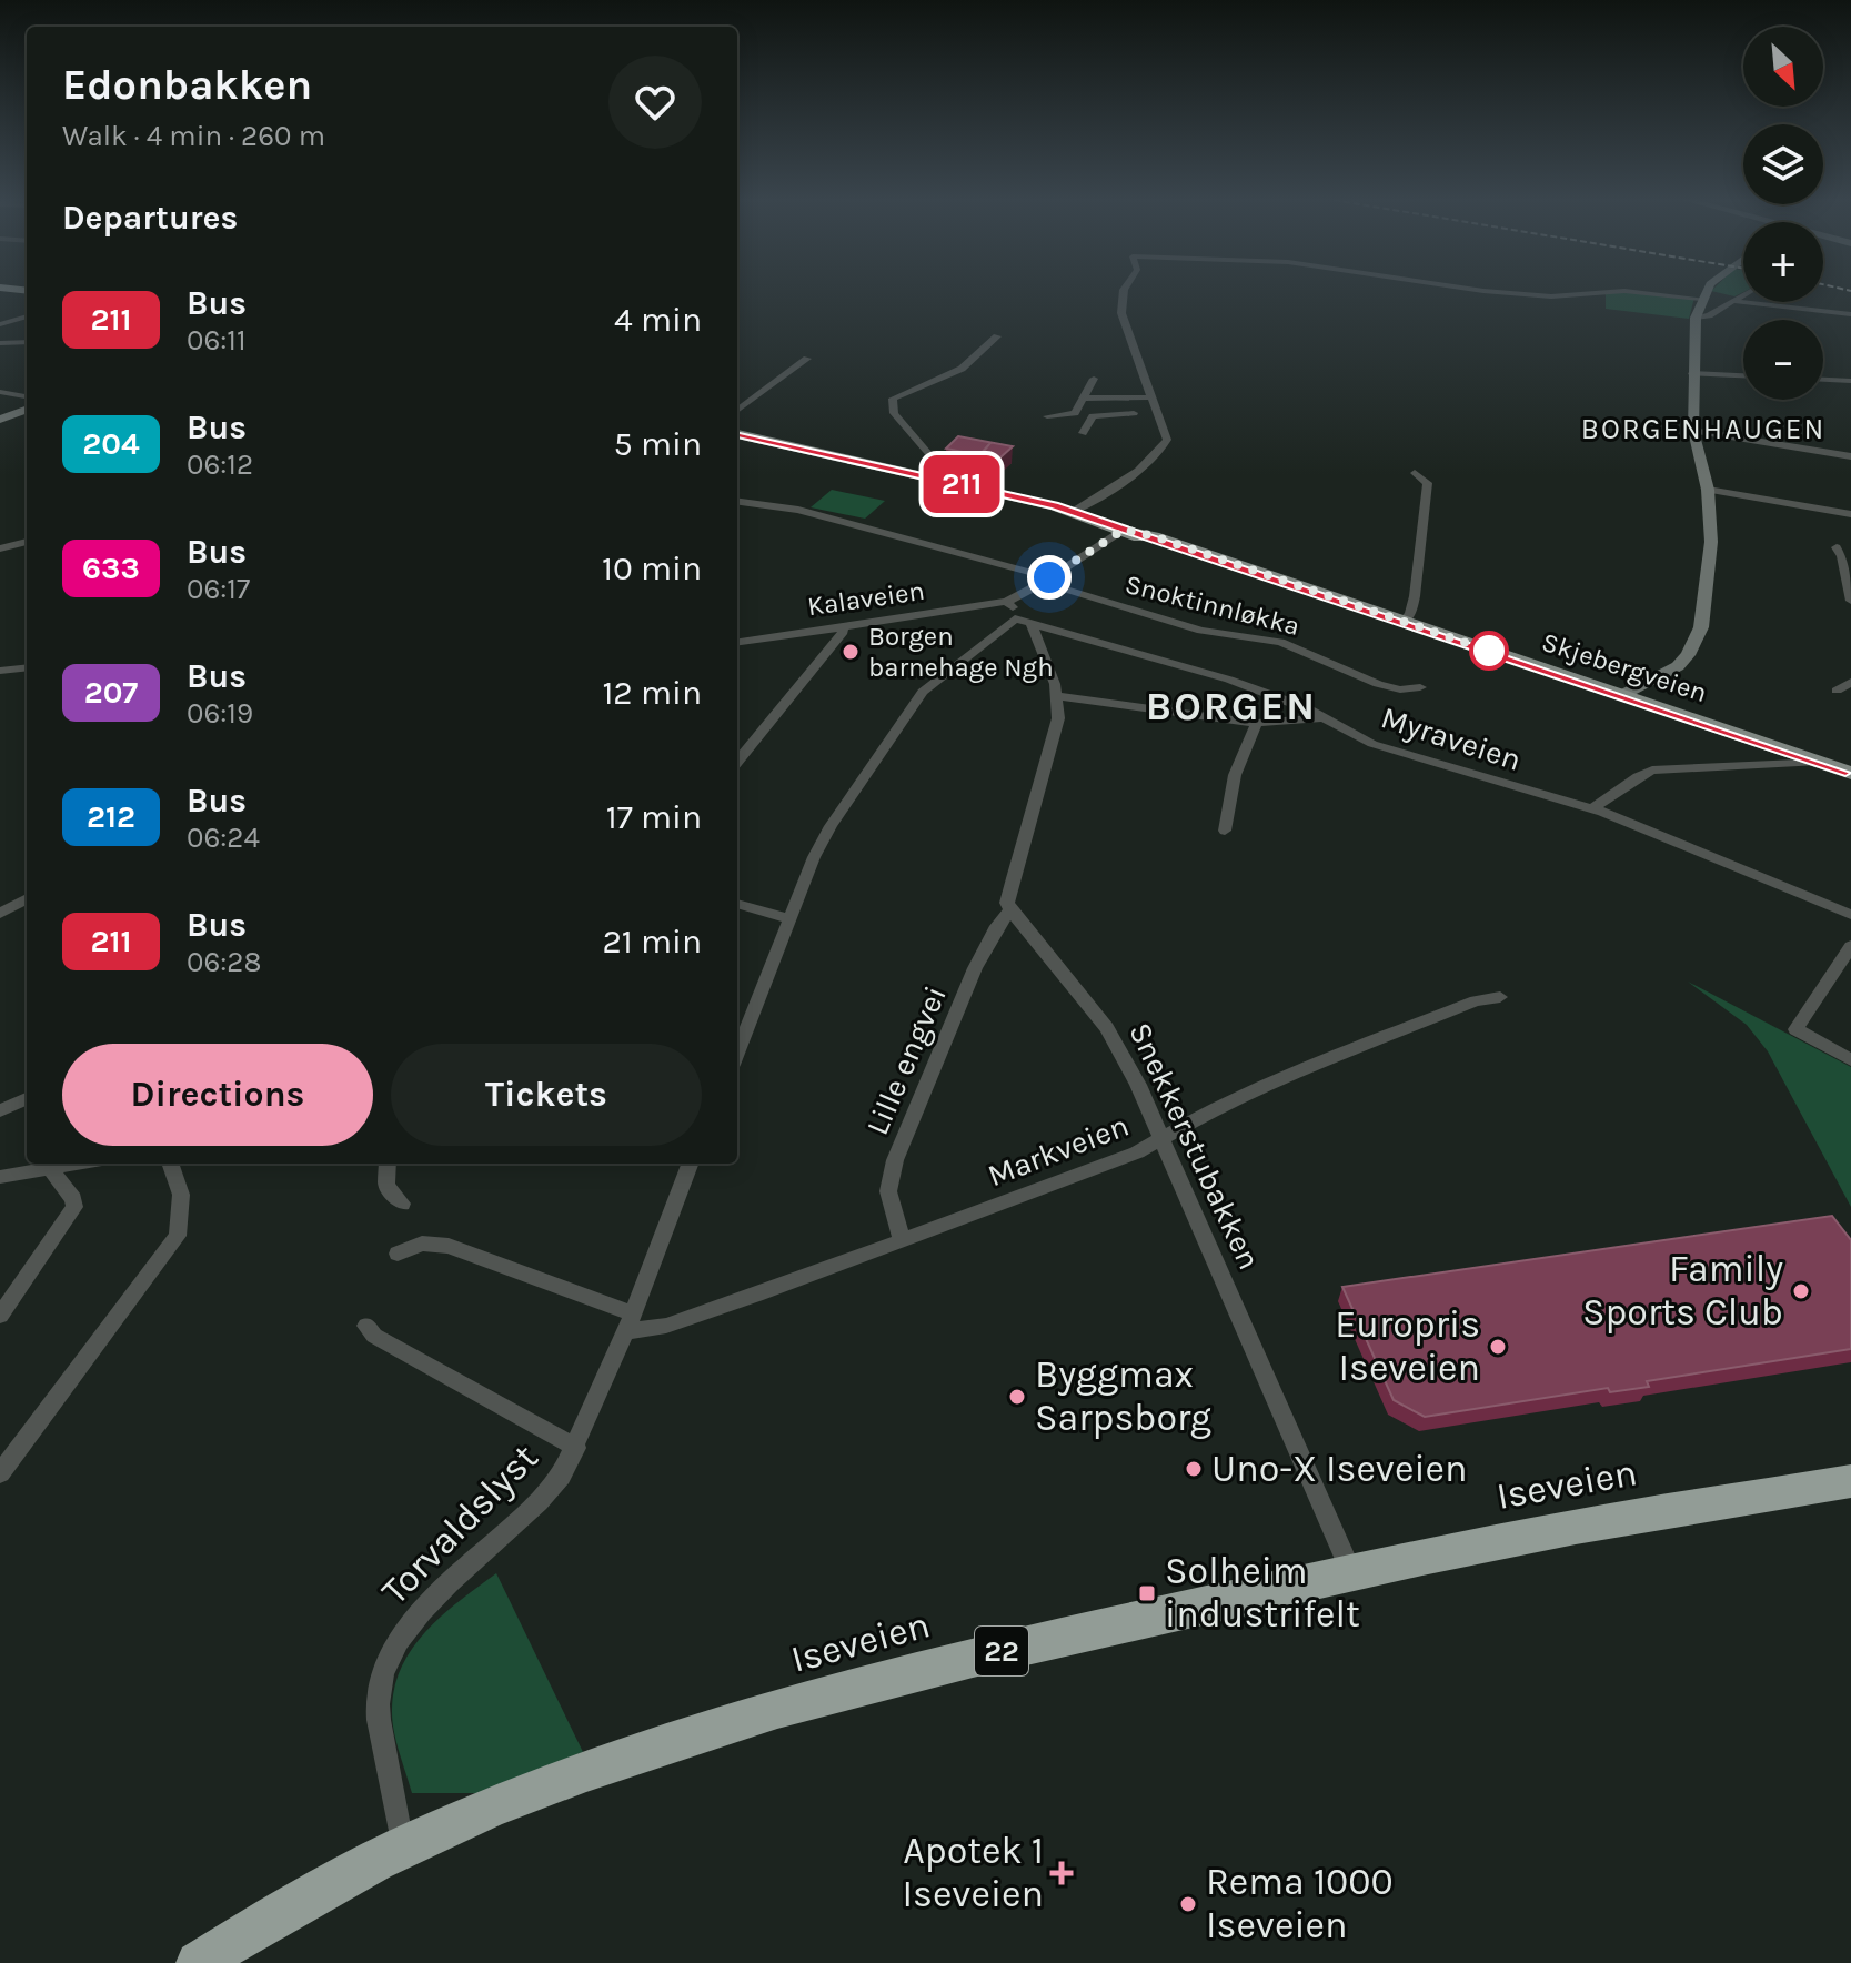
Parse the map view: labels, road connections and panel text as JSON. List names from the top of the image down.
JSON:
{
  "streets": {
    "highway": ["Iseveien", "22"],
    "main road": ["Skjebergveien"],
    "street": [
      "Kalaveien",
      "Snoktinnløkka",
      "Myraveien",
      "Lille engvei",
      "Snekkerstubakken",
      "Markveien",
      "Torvaldslyst"
    ]
  },
  "crossings": [
    ["Lille engvei", "Snekkerstubakken"],
    ["Lille engvei", "Markveien"],
    ["Snekkerstubakken", "Markveien"],
    ["Snekkerstubakken", "Iseveien"],
    ["Markveien", "Torvaldslyst"],
    ["Iseveien", "Torvaldslyst"]
  ],
  "districts": ["BORGENHAUGEN", "BORGEN"],
  "places": {
    "other": [
      "Borgen barnehage Ngh",
      "Family Sports Club",
      "Europris Iseveien",
      "Byggmax Sarpsborg",
      "Uno-X Iseveien",
      "Rema 1000 Iseveien"
    ],
    "transit": ["Solheim industrifelt"],
    "health": ["Apotek 1 Iseveien"]
  },
  "lines": ["bus line 211"],
  "north": "bottom right",
  "page": {
    "on_map": "211",
    "map_buttons": ["+", "−"],
    "heading": [
      ["Edonbakken", "Walk · 4 min · 260 m"],
      "Departures"
    ],
    "list": [
      {
        "mark": "211",
        "name": "Bus",
        "note": "06:11",
        "value": "4 min"
      },
      {
        "mark": "204",
        "name": "Bus",
        "note": "06:12",
        "value": "5 min"
      },
      {
        "mark": "633",
        "name": "Bus",
        "note": "06:17",
        "value": "10 min"
      },
      {
        "mark": "207",
        "name": "Bus",
        "note": "06:19",
        "value": "12 min"
      },
      {
        "mark": "212",
        "name": "Bus",
        "note": "06:24",
        "value": "17 min"
      },
      {
        "mark": "211",
        "name": "Bus",
        "note": "06:28",
        "value": "21 min"
      }
    ],
    "buttons": ["Directions", "Tickets"]
  }
}
